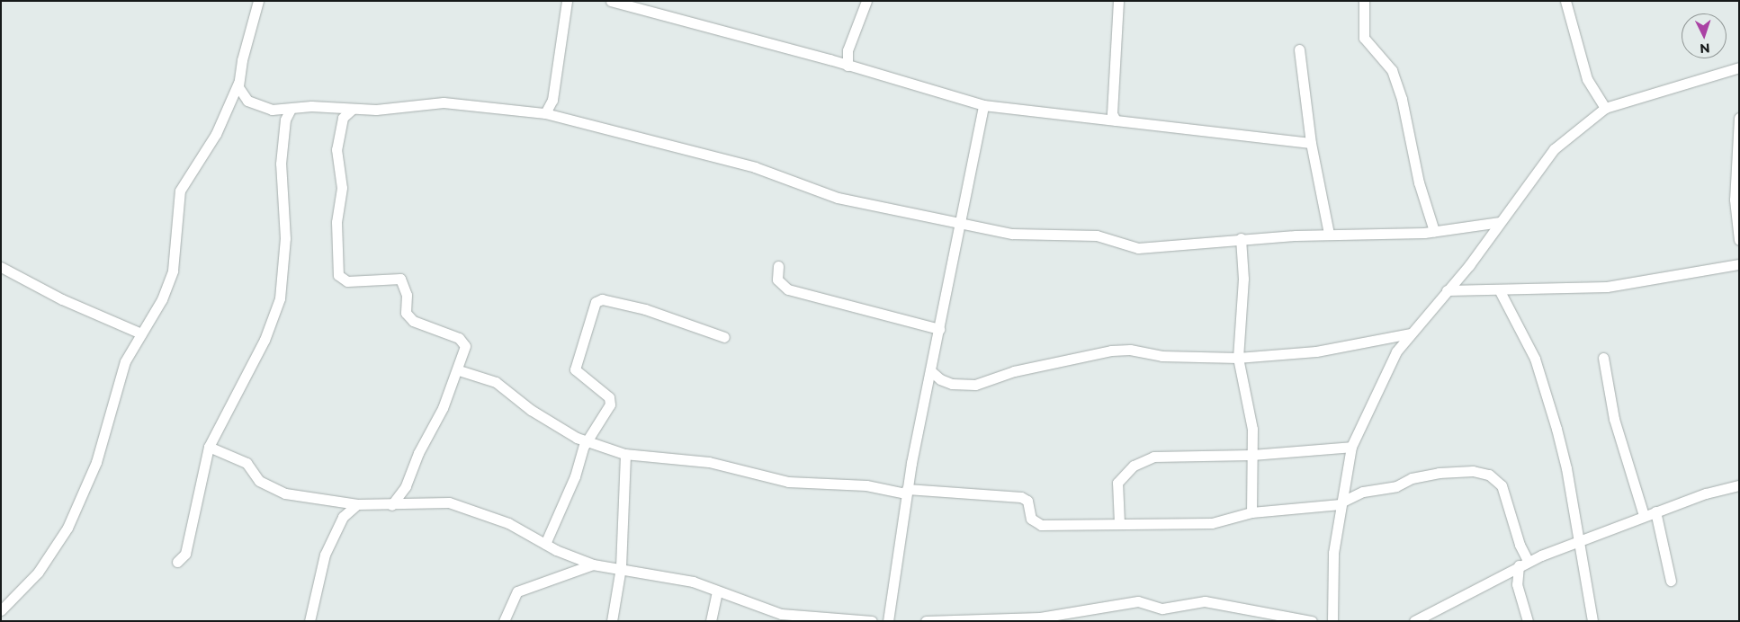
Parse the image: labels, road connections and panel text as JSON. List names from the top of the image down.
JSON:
{
  "north": "bottom"
}
